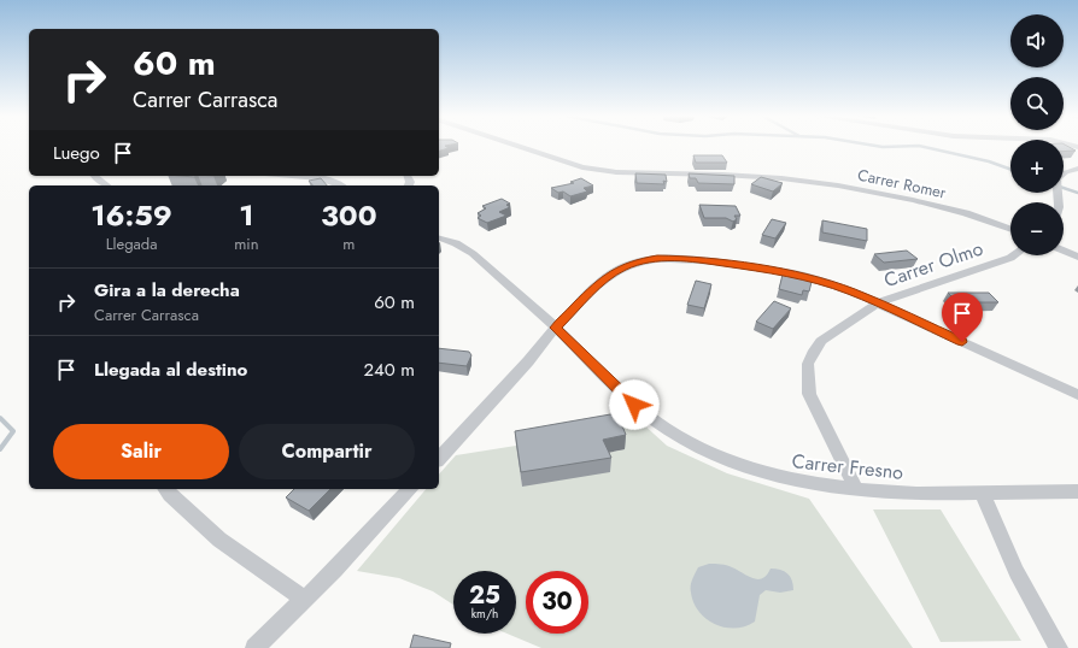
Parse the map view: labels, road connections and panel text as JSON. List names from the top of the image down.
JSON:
{
  "streets": {
    "street": ["Carrer Romer", "Carrer Olmo", "Carrer Fresno"]
  },
  "crossings": [
    ["Carrer Olmo", "Carrer Fresno"]
  ],
  "page": {
    "map_buttons": ["+", "−"],
    "turn": ["60 m", "Carrer Carrasca"],
    "then": "Luego",
    "eta": [
      "16:59",
      "Llegada",
      "1",
      "min",
      "300",
      "m"
    ],
    "list": [
      {
        "name": "Gira a la derecha",
        "note": "Carrer Carrasca",
        "value": "60 m"
      },
      {
        "name": "Llegada al destino",
        "value": "240 m"
      }
    ],
    "buttons": ["Salir", "Compartir"],
    "speed": "25 km/h",
    "limit": "30"
  }
}
